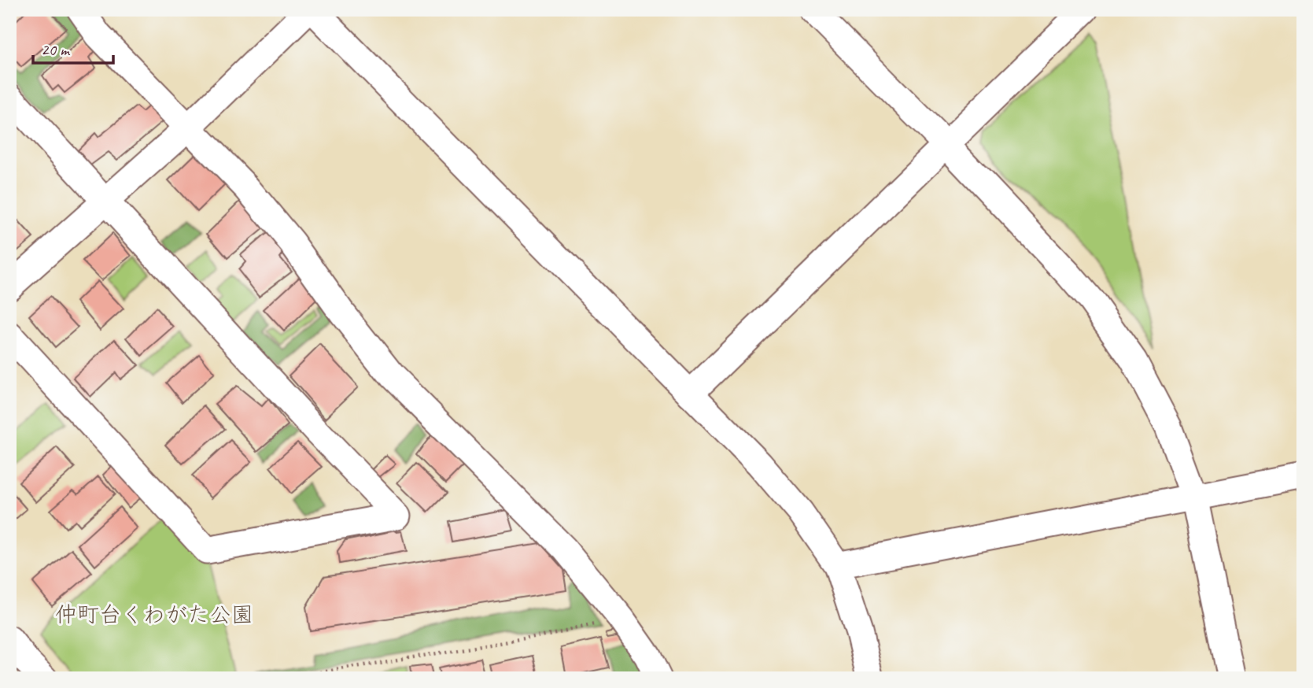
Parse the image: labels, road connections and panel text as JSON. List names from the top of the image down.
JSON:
{
  "parks": ["仲町台くわがた公園"],
  "scale_bar": "20 m"
}
